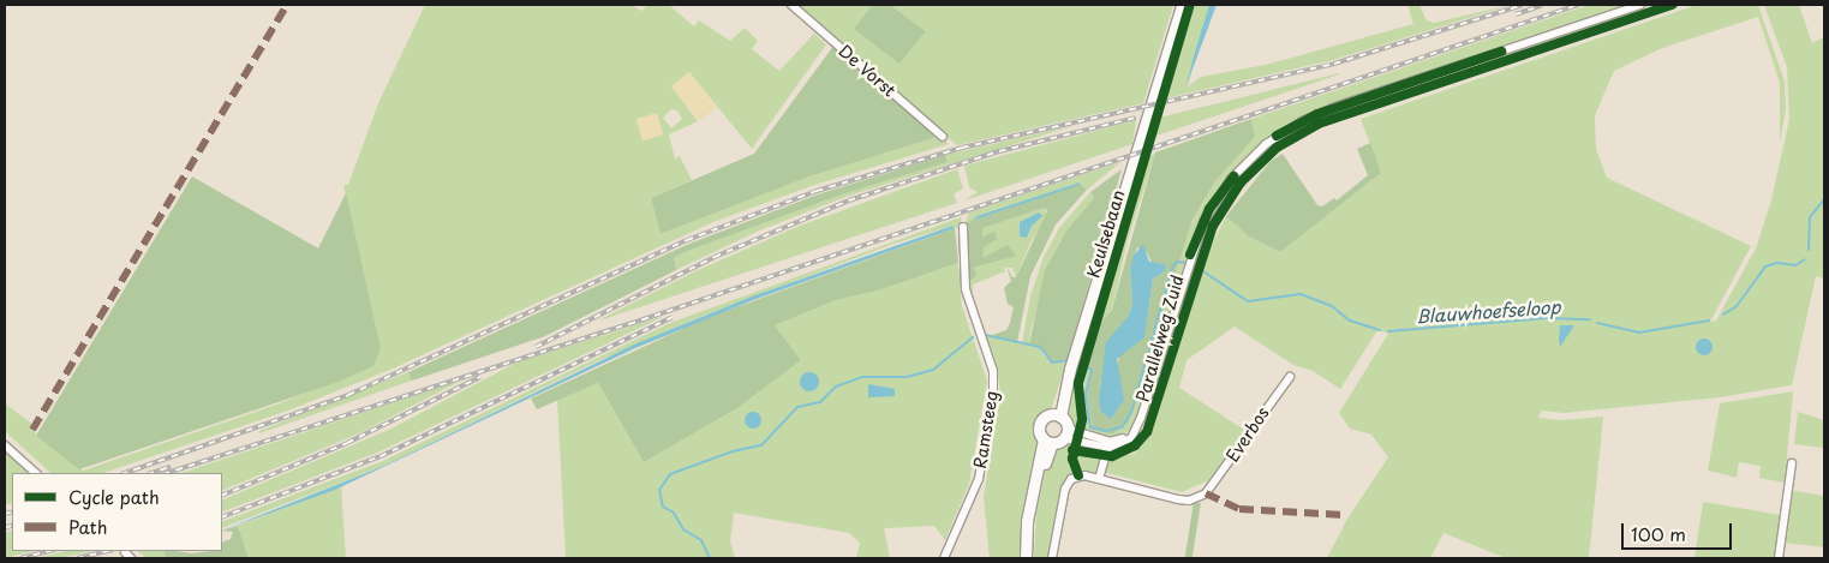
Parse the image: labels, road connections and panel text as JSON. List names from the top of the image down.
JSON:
{
  "streets": {
    "main road": ["Keulsebaan"],
    "street": [
      "De Vorst",
      "Parallelweg Zuid",
      "Ramsteeg",
      "Everbos"
    ]
  },
  "water": ["Blauwhoefseloop"],
  "legend": ["Cycle path", "Path"],
  "scale_bar": "100 m"
}
